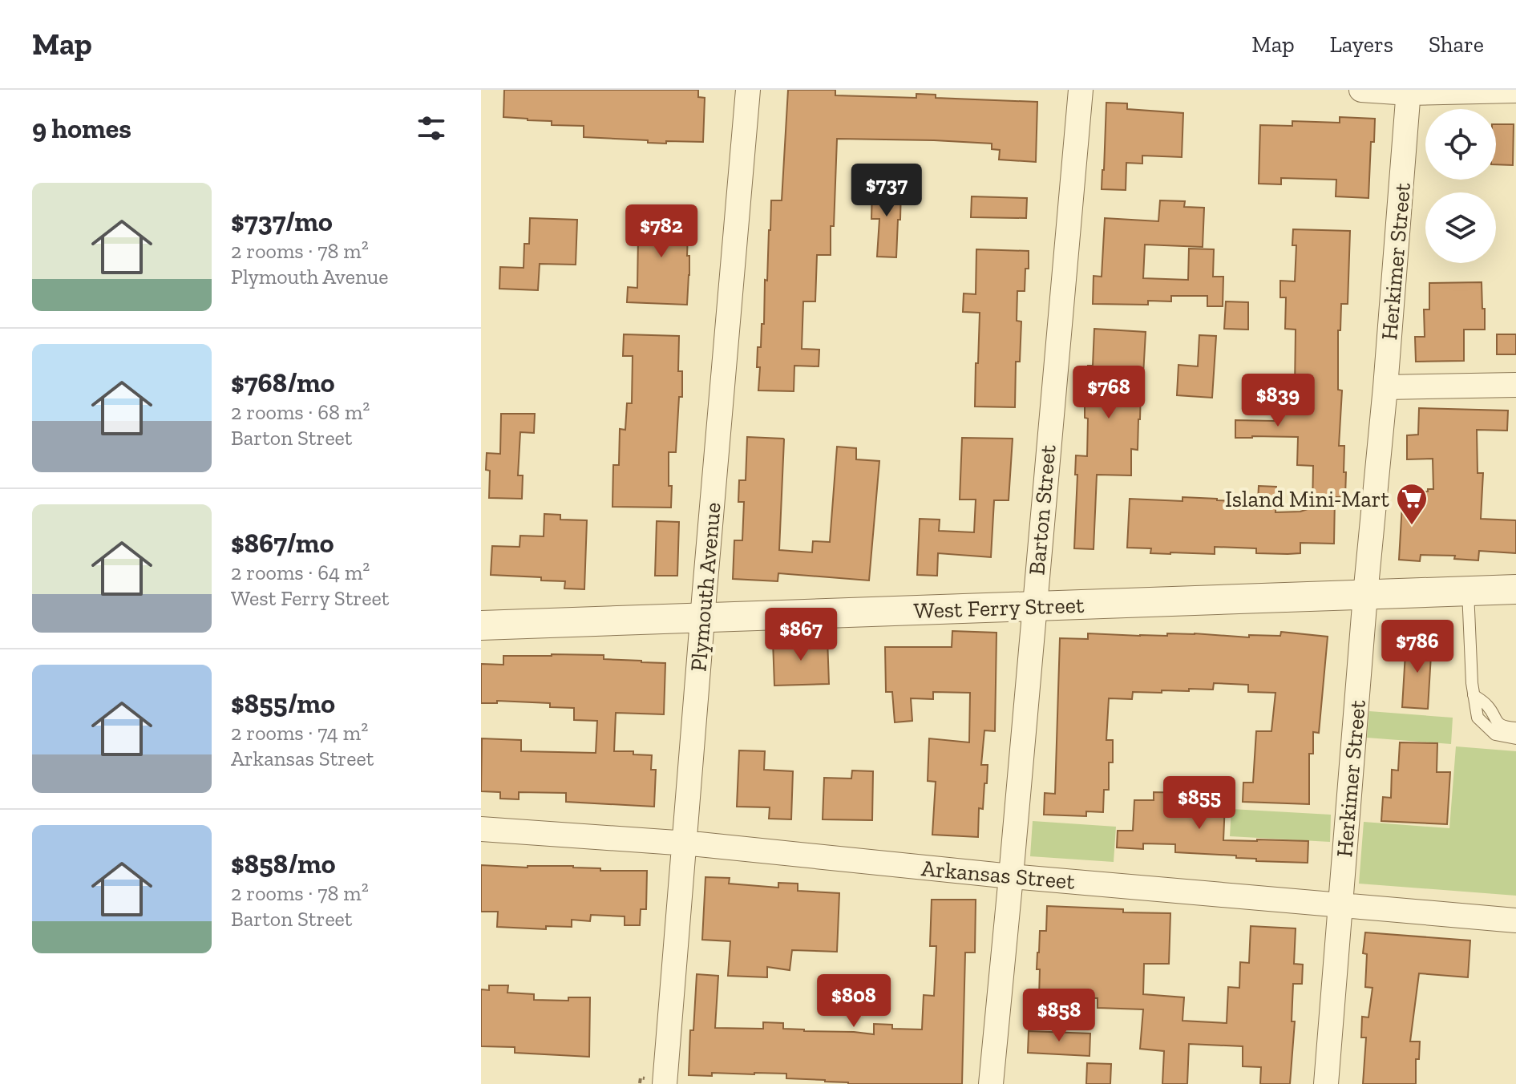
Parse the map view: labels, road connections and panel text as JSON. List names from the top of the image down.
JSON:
{
  "streets": {
    "street": [
      "Herkimer Street",
      "Barton Street",
      "Plymouth Avenue",
      "West Ferry Street",
      "Arkansas Street"
    ]
  },
  "crossings": [
    ["Herkimer Street", "West Ferry Street"],
    ["Herkimer Street", "Arkansas Street"],
    ["Barton Street", "West Ferry Street"],
    ["Barton Street", "Arkansas Street"],
    ["Plymouth Avenue", "West Ferry Street"],
    ["Plymouth Avenue", "Arkansas Street"]
  ],
  "places": {
    "supermarket": ["Island Mini-Mart"]
  },
  "page": {
    "header": "Map",
    "nav": ["Map", "Layers", "Share"],
    "heading": "9 homes",
    "price": [
      "$737",
      "$782",
      "$768",
      "$839",
      "$867",
      "$786",
      "$855",
      "$808",
      "$858"
    ],
    "list": [
      {
        "name": "$737/mo",
        "note": "2 rooms · 78 m² · Plymouth Avenue"
      },
      {
        "name": "$768/mo",
        "note": "2 rooms · 68 m² · Barton Street"
      },
      {
        "name": "$867/mo",
        "note": "2 rooms · 64 m² · West Ferry Street"
      },
      {
        "name": "$855/mo",
        "note": "2 rooms · 74 m² · Arkansas Street"
      },
      {
        "name": "$858/mo",
        "note": "2 rooms · 78 m² · Barton Street"
      }
    ]
  }
}
